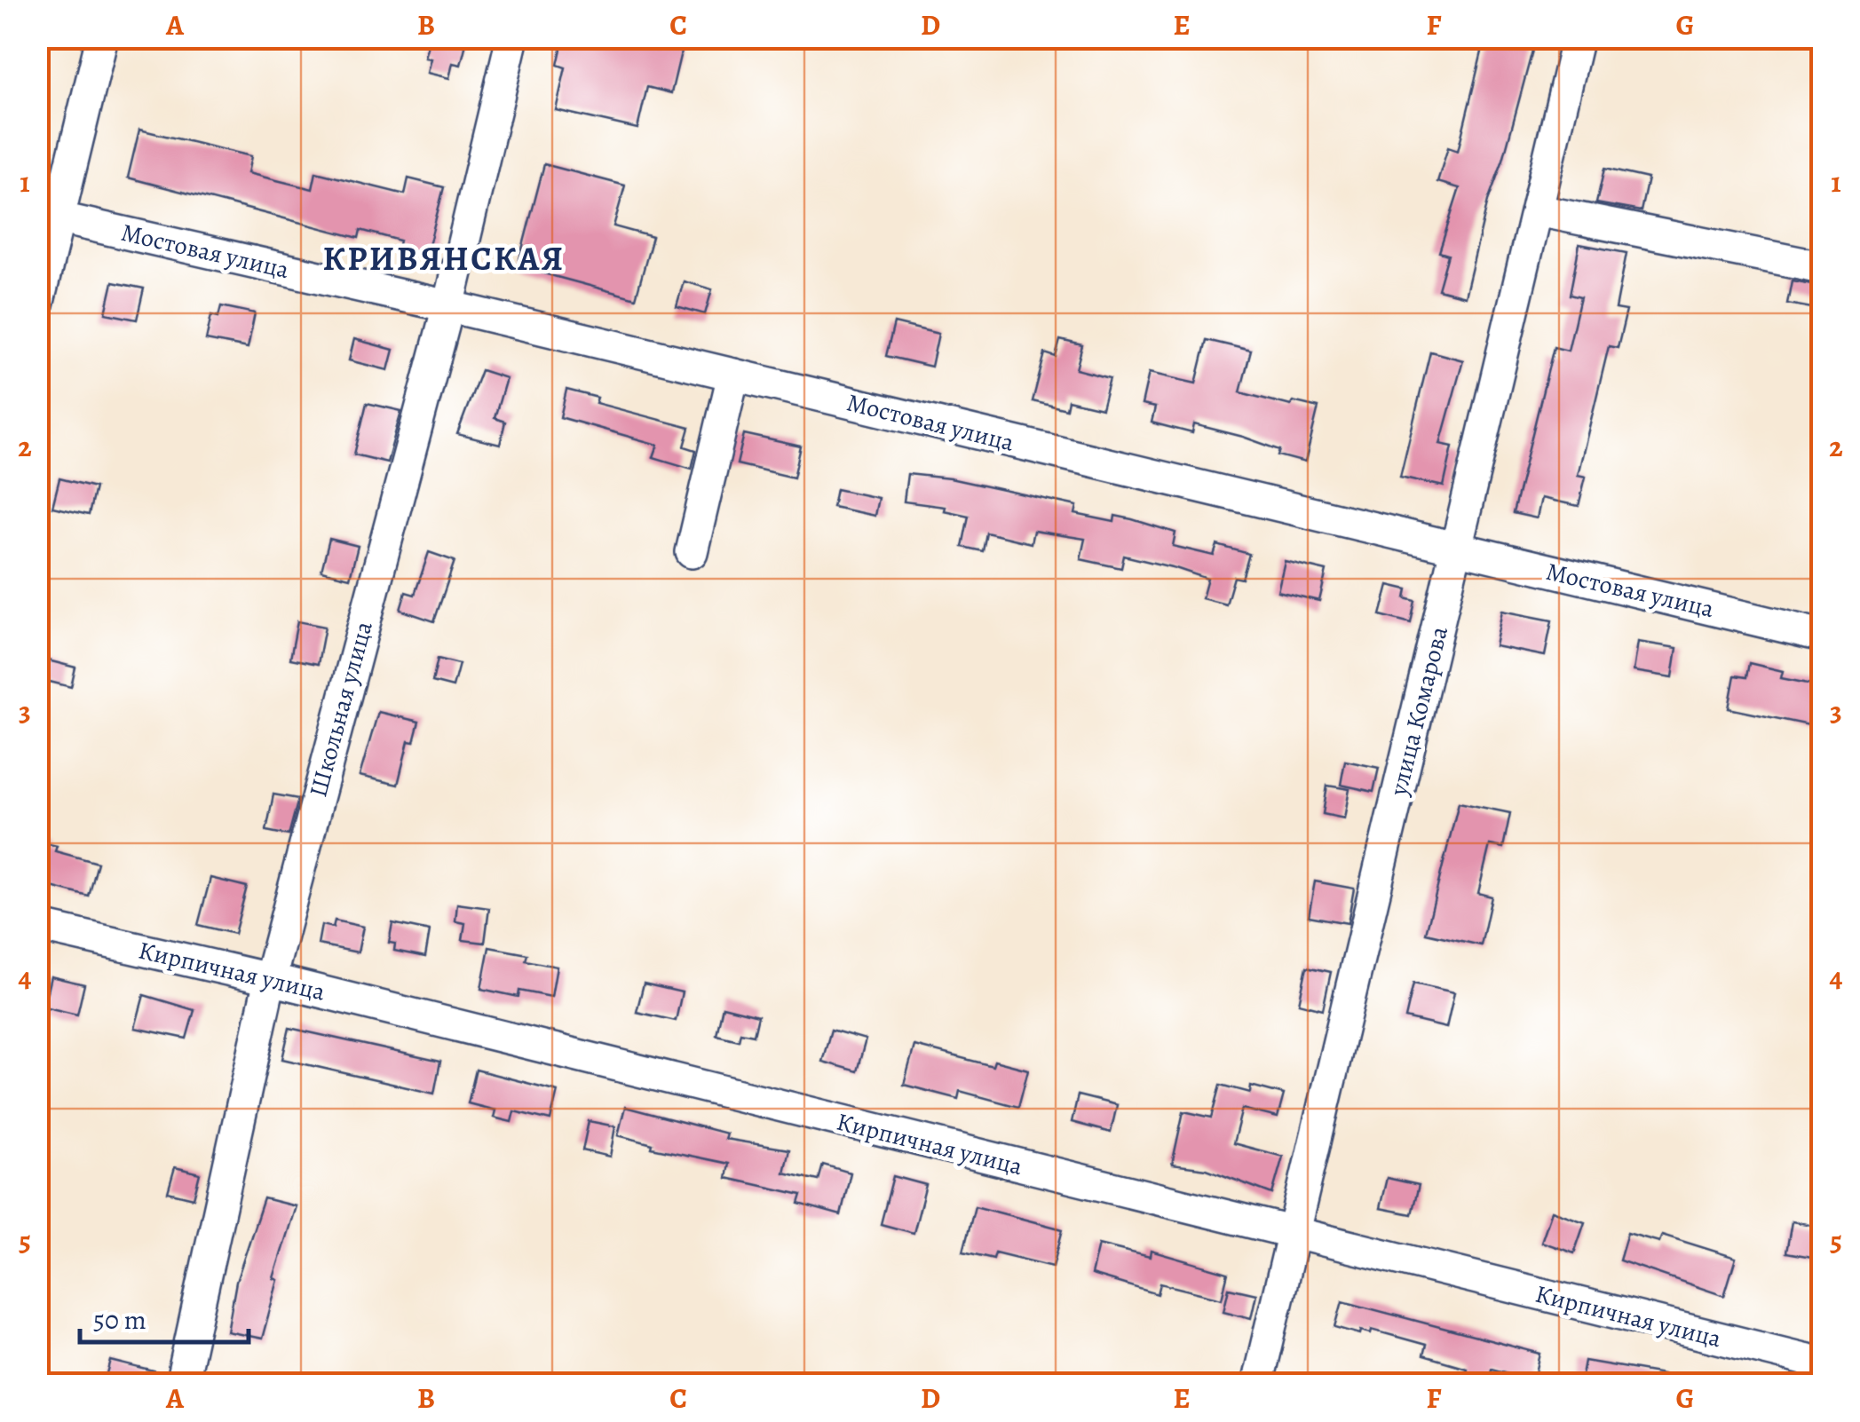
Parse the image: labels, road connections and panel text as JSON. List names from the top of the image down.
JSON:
{
  "streets": {
    "street": [
      "Мостовая улица",
      "Школьная улица",
      "улица Комарова",
      "Кирпичная улица"
    ]
  },
  "crossings": [
    ["Мостовая улица", "Школьная улица"],
    ["Мостовая улица", "улица Комарова"],
    ["Школьная улица", "Кирпичная улица"],
    ["улица Комарова", "Кирпичная улица"]
  ],
  "districts": ["КРИВЯНСКАЯ"],
  "scale_bar": "50 m",
  "grid": {
    "columns": [
      "A",
      "B",
      "C",
      "D",
      "E",
      "F",
      "G"
    ],
    "rows": [
      "1",
      "2",
      "3",
      "4",
      "5"
    ]
  }
}
